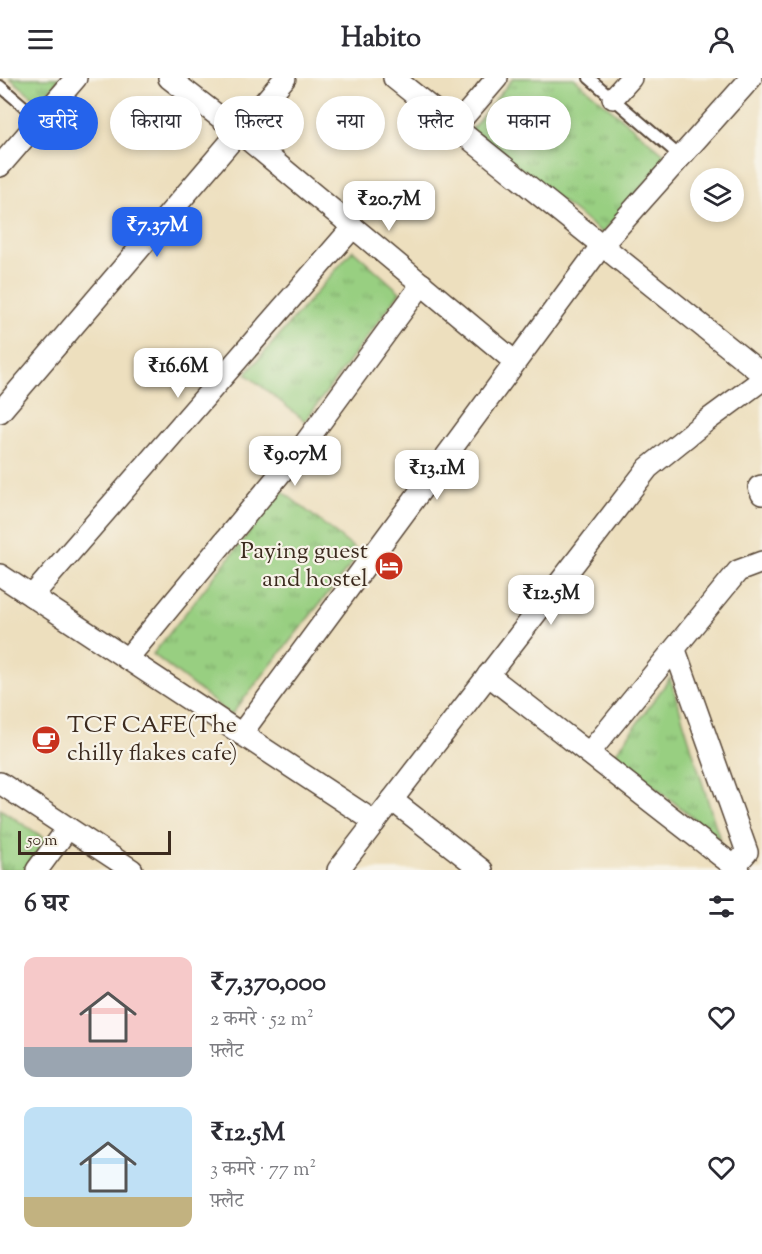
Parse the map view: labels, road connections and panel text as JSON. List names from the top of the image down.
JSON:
{
  "places": {
    "hotel": ["Paying guest and hostel"],
    "cafe": ["TCF CAFE(The chilly flakes cafe)"]
  },
  "scale_bar": "50 m",
  "page": {
    "header": "Habito",
    "chip": [
      "खरीदें",
      "किराया",
      "फ़िल्टर",
      "नया",
      "फ़्लैट",
      "मकान"
    ],
    "price": [
      "₹20.7M",
      "₹7.37M",
      "₹16.6M",
      "₹9.07M",
      "₹13.1M",
      "₹12.5M"
    ],
    "scale": "50 m",
    "heading": "6 घर",
    "list": [
      {
        "name": "₹7,370,000",
        "note": "2 कमरे · 52 m² · फ़्लैट"
      },
      {
        "name": "₹12.5M",
        "note": "3 कमरे · 77 m² · फ़्लैट"
      }
    ]
  }
}
